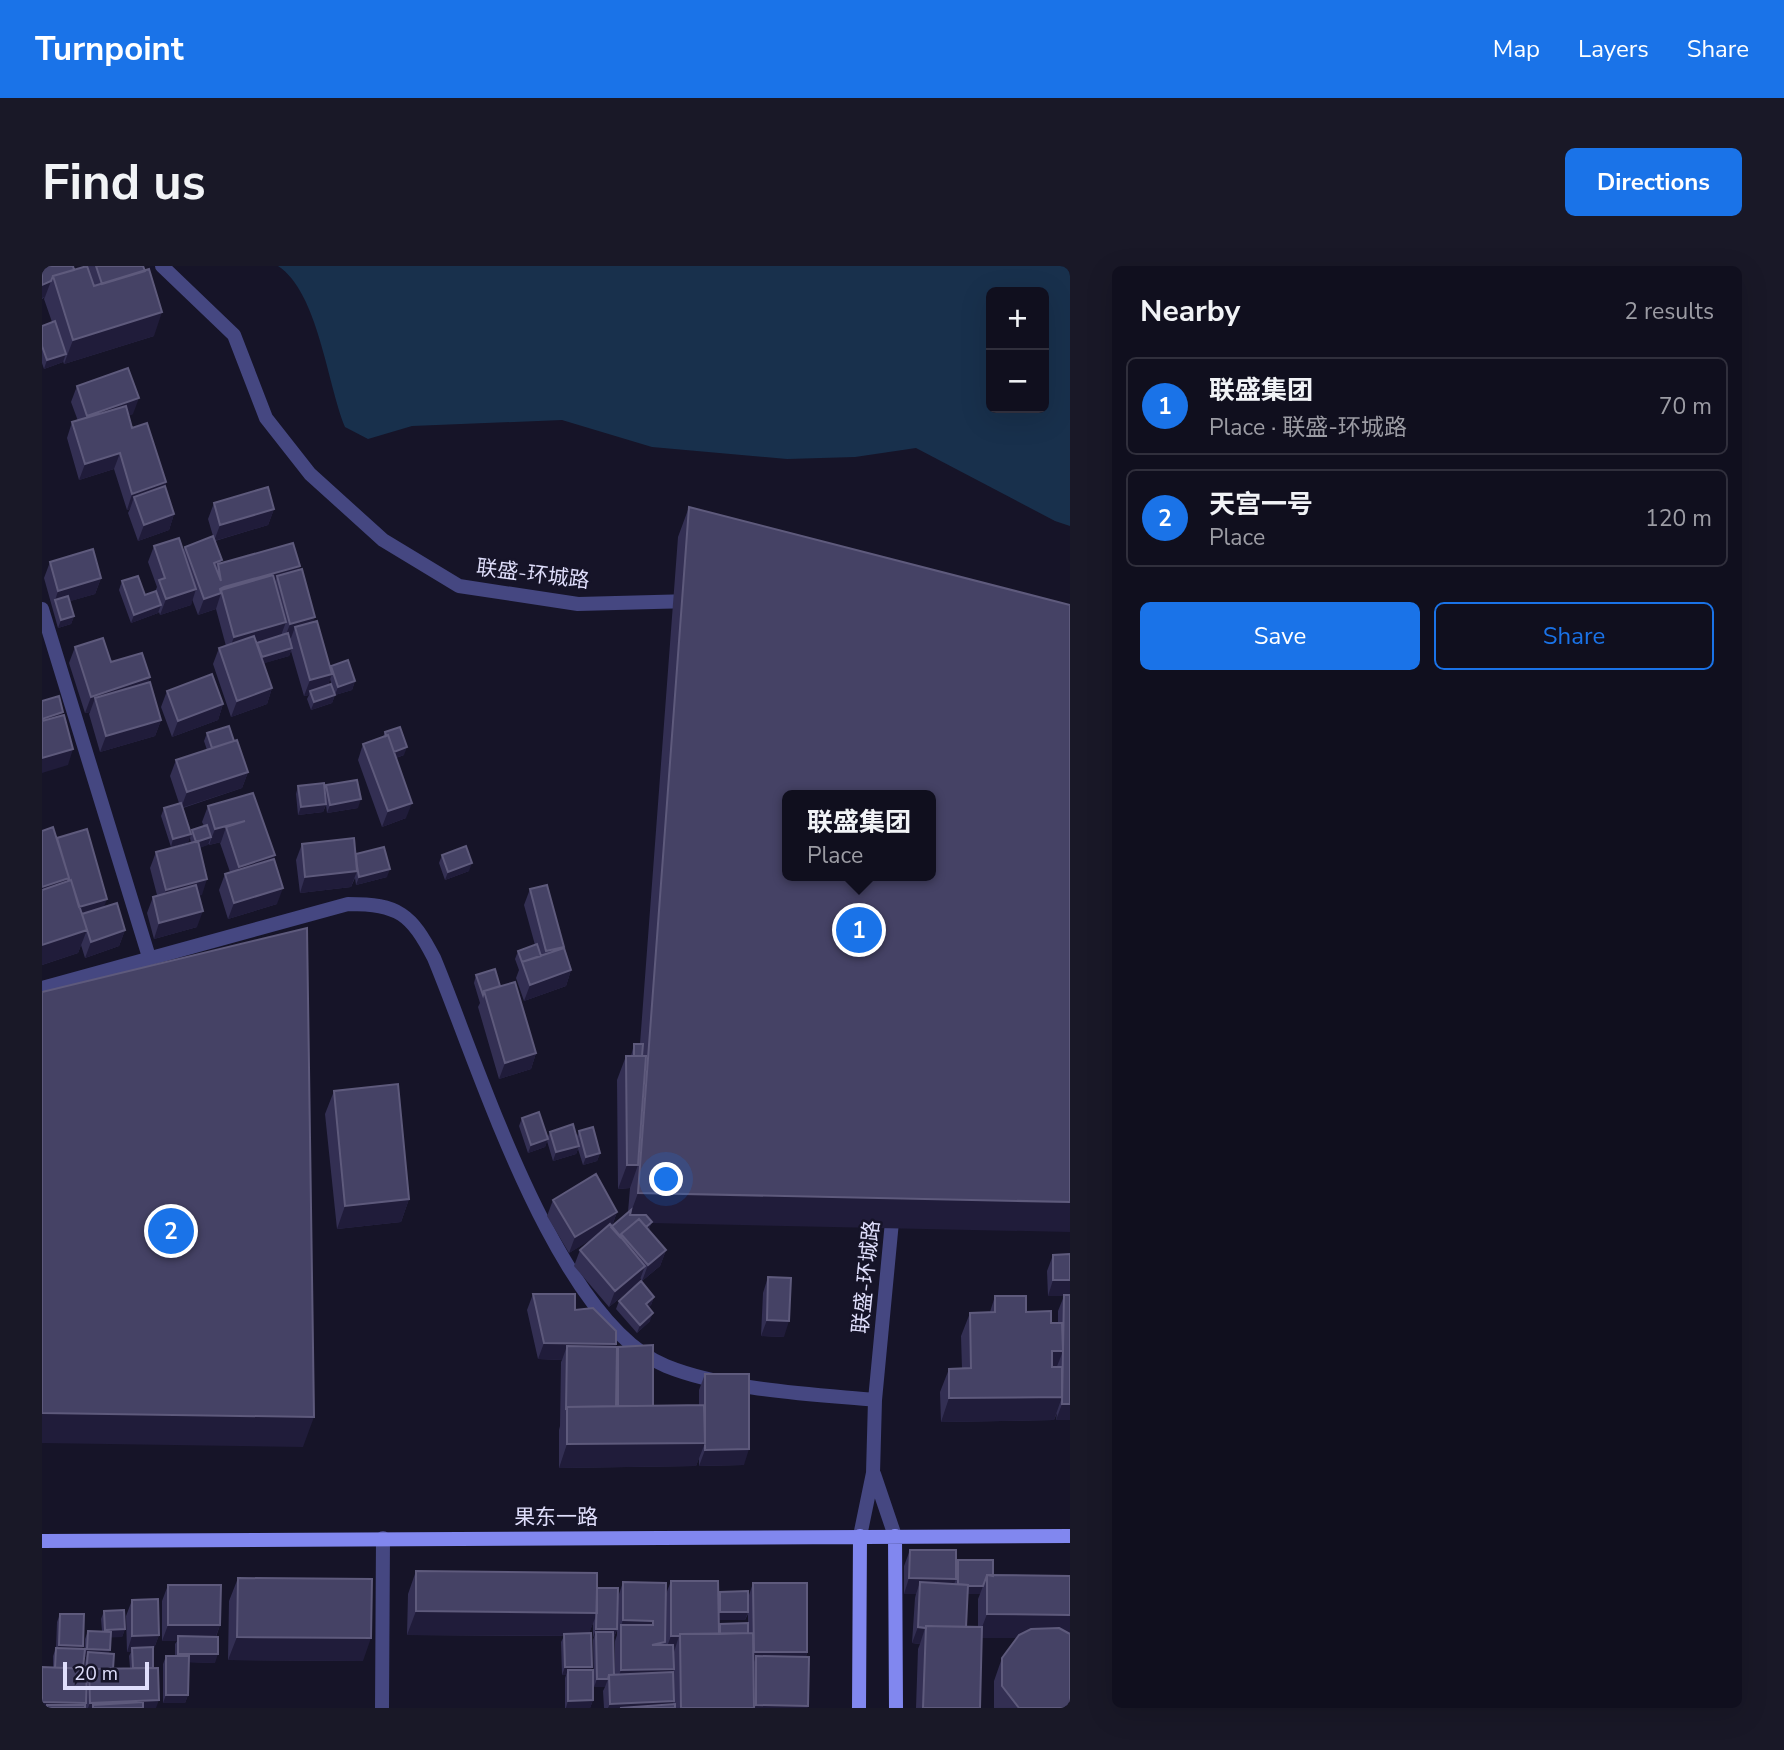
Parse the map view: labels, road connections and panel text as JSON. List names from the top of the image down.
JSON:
{
  "streets": {
    "main road": ["果东一路"],
    "street": ["联盛-环城路"]
  },
  "scale_bar": "20 m",
  "page": {
    "header": "Turnpoint",
    "nav": ["Map", "Layers", "Share"],
    "buttons": [
      "Directions",
      ["Save", "Share"]
    ],
    "title": "Find us",
    "heading": ["Nearby", "2 results"],
    "map_buttons": ["+", "−"],
    "list": [
      {
        "mark": "1",
        "name": "联盛集团",
        "note": "Place · 联盛-环城路",
        "value": "70 m"
      },
      {
        "mark": "2",
        "name": "天宫一号",
        "note": "Place",
        "value": "120 m"
      }
    ],
    "popup": ["联盛集团", "Place"],
    "pins": ["1", "2"],
    "scale": "20 m"
  }
}
